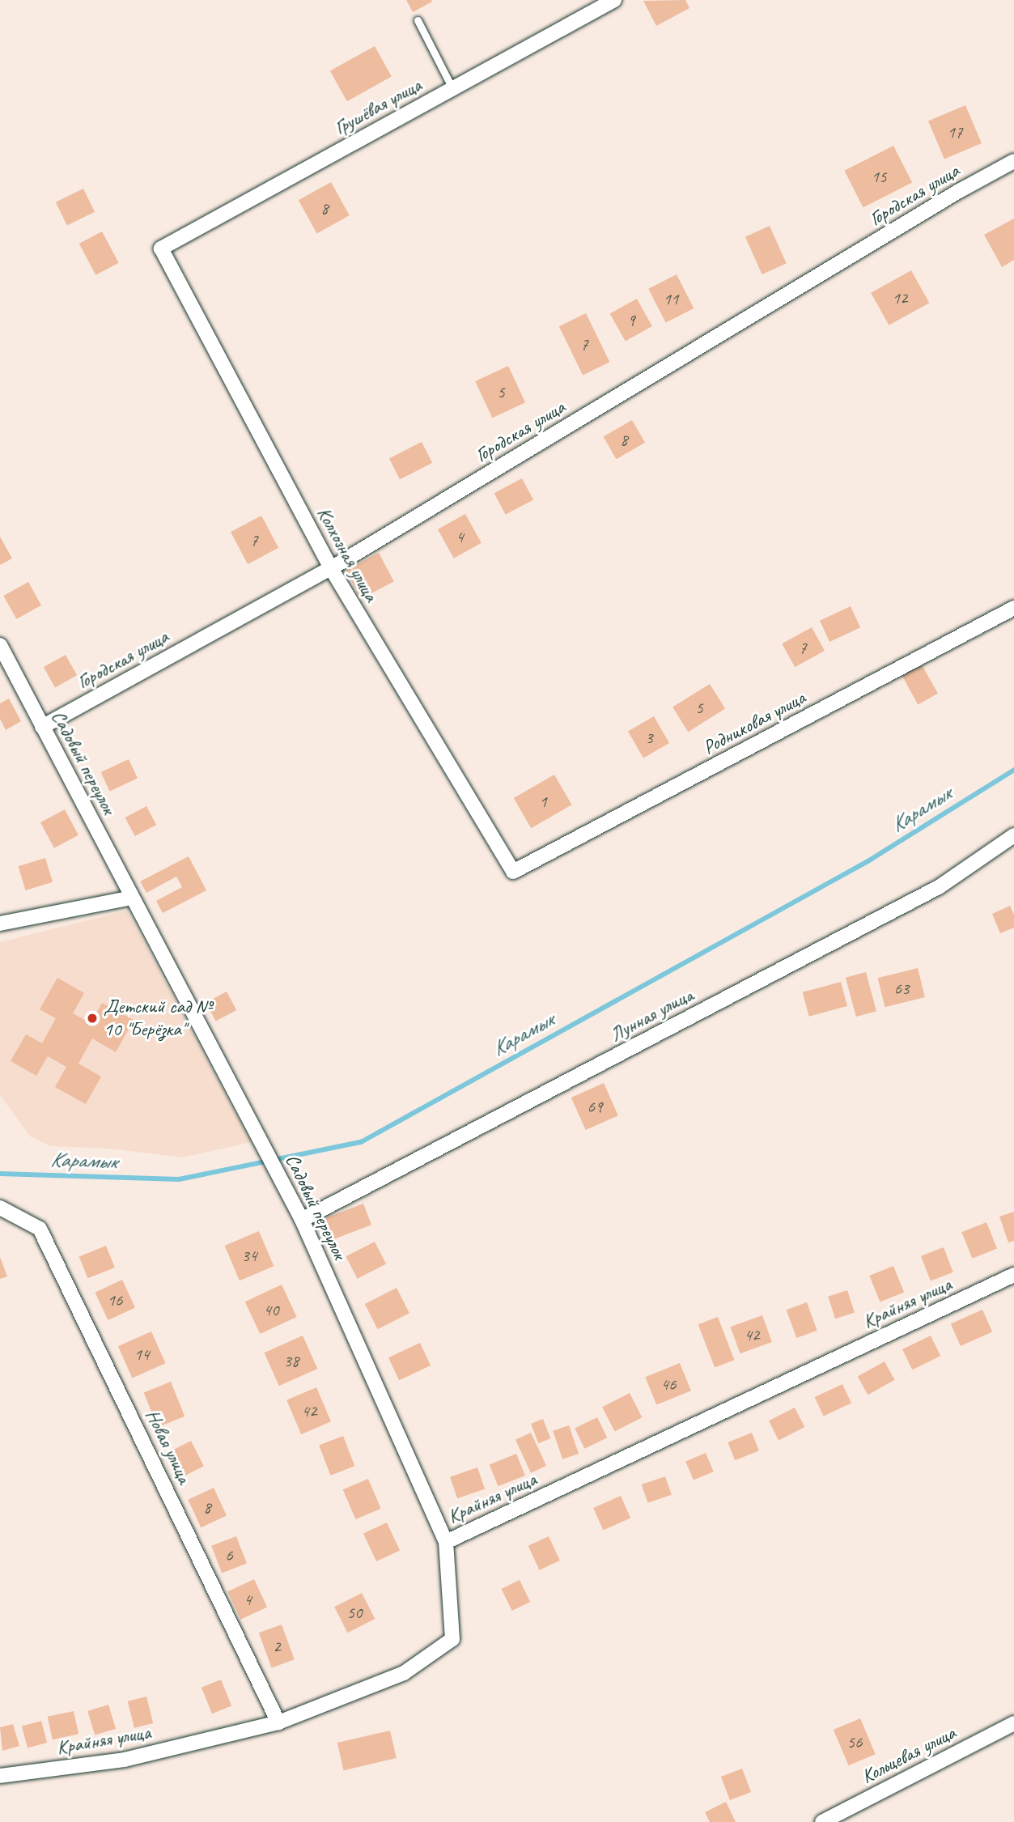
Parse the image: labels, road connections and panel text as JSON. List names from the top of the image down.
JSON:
{
  "streets": {
    "street": [
      "Грушёвая улица",
      "Городская улица",
      "Колхозная улица",
      "Родниковая улица",
      "Садовый переулок",
      "Лунная улица",
      "Крайняя улица",
      "Новая улица",
      "Кольцевая улица"
    ]
  },
  "crossings": [
    ["Грушёвая улица", "Колхозная улица"],
    ["Городская улица", "Колхозная улица"],
    ["Городская улица", "Садовый переулок"],
    ["Колхозная улица", "Родниковая улица"],
    ["Садовый переулок", "Лунная улица"],
    ["Садовый переулок", "Крайняя улица"],
    ["Крайняя улица", "Новая улица"]
  ],
  "water": ["Карамык"],
  "places": ["Детский сад № 10 \"Берёзка\""],
  "house_numbers": [
    "17",
    "15",
    "8",
    "12",
    "11",
    "9",
    "7",
    "5",
    "8",
    "4",
    "7",
    "7",
    "5",
    "3",
    "1",
    "63",
    "69",
    "34",
    "16",
    "40",
    "42",
    "14",
    "38",
    "46",
    "42",
    "8",
    "6",
    "4",
    "50",
    "2",
    "56"
  ]
}
